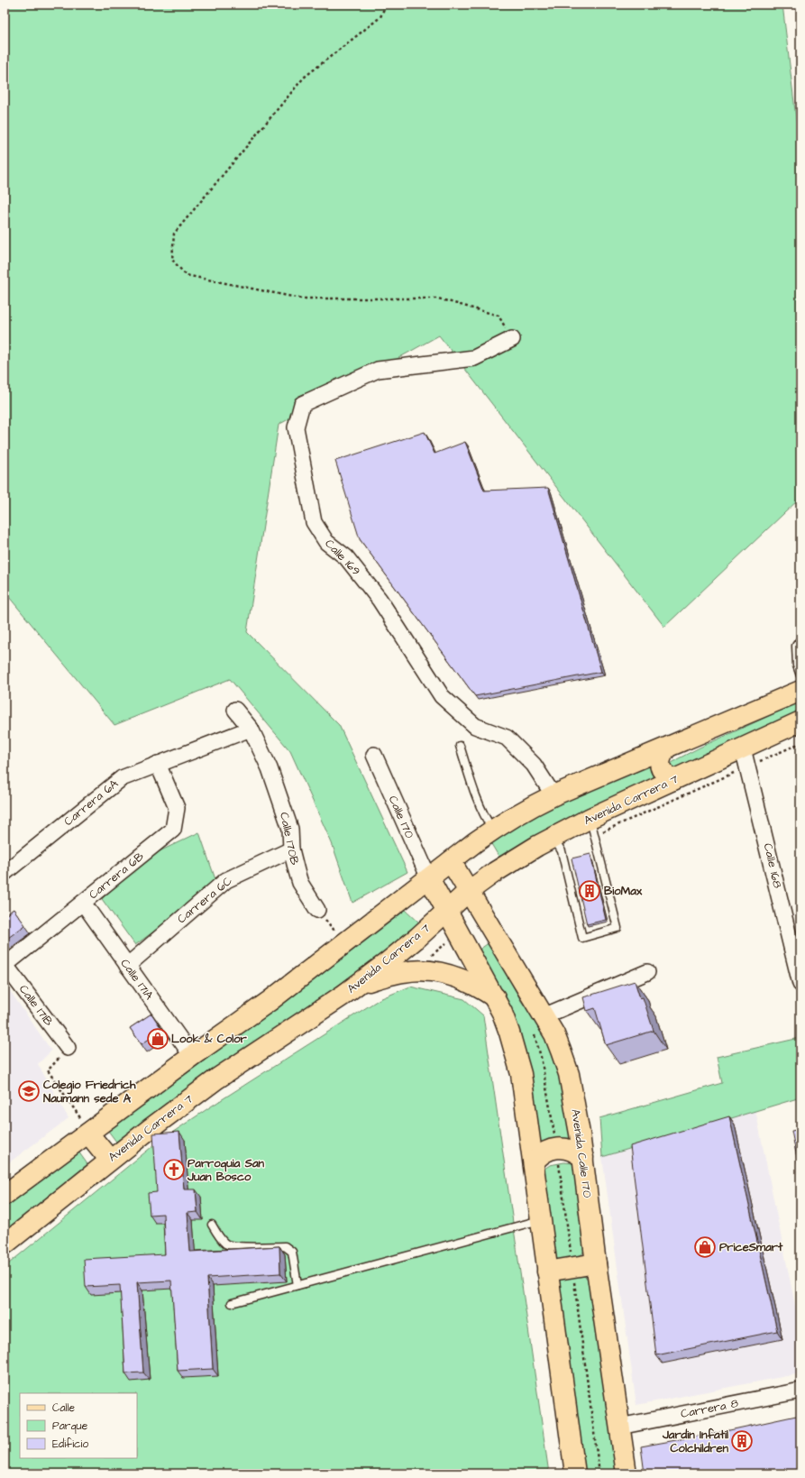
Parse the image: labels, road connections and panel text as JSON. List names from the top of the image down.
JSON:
{
  "streets": {
    "main road": ["Avenida Carrera 7", "Avenida Calle 170"],
    "street": [
      "Calle 169",
      "Carrera 6A",
      "Calle 170",
      "Calle 170B",
      "Calle 168",
      "Carrera 6B",
      "Carrera 6C",
      "Calle 171A",
      "Calle 171B",
      "Carrera 8"
    ]
  },
  "crossings": [
    ["Avenida Carrera 7", "Calle 168"],
    ["Avenida Carrera 7", "Avenida Calle 170"],
    ["Carrera 6A", "Calle 170B"],
    ["Carrera 6A", "Carrera 6B"],
    ["Calle 170B", "Carrera 6C"],
    ["Carrera 6B", "Calle 171A"],
    ["Carrera 6B", "Calle 171B"],
    ["Carrera 6C", "Calle 171A"],
    ["Avenida Calle 170", "Carrera 8"]
  ],
  "places": {
    "building": ["BioMax", "Jardin Infatil Colchildren"],
    "shop": ["Look & Color", "PriceSmart"],
    "school or university": ["Colegio Friedrich Naumann sede A"],
    "church": ["Parroquia San Juan Bosco"]
  },
  "legend": ["Calle", "Parque", "Edificio"]
}
